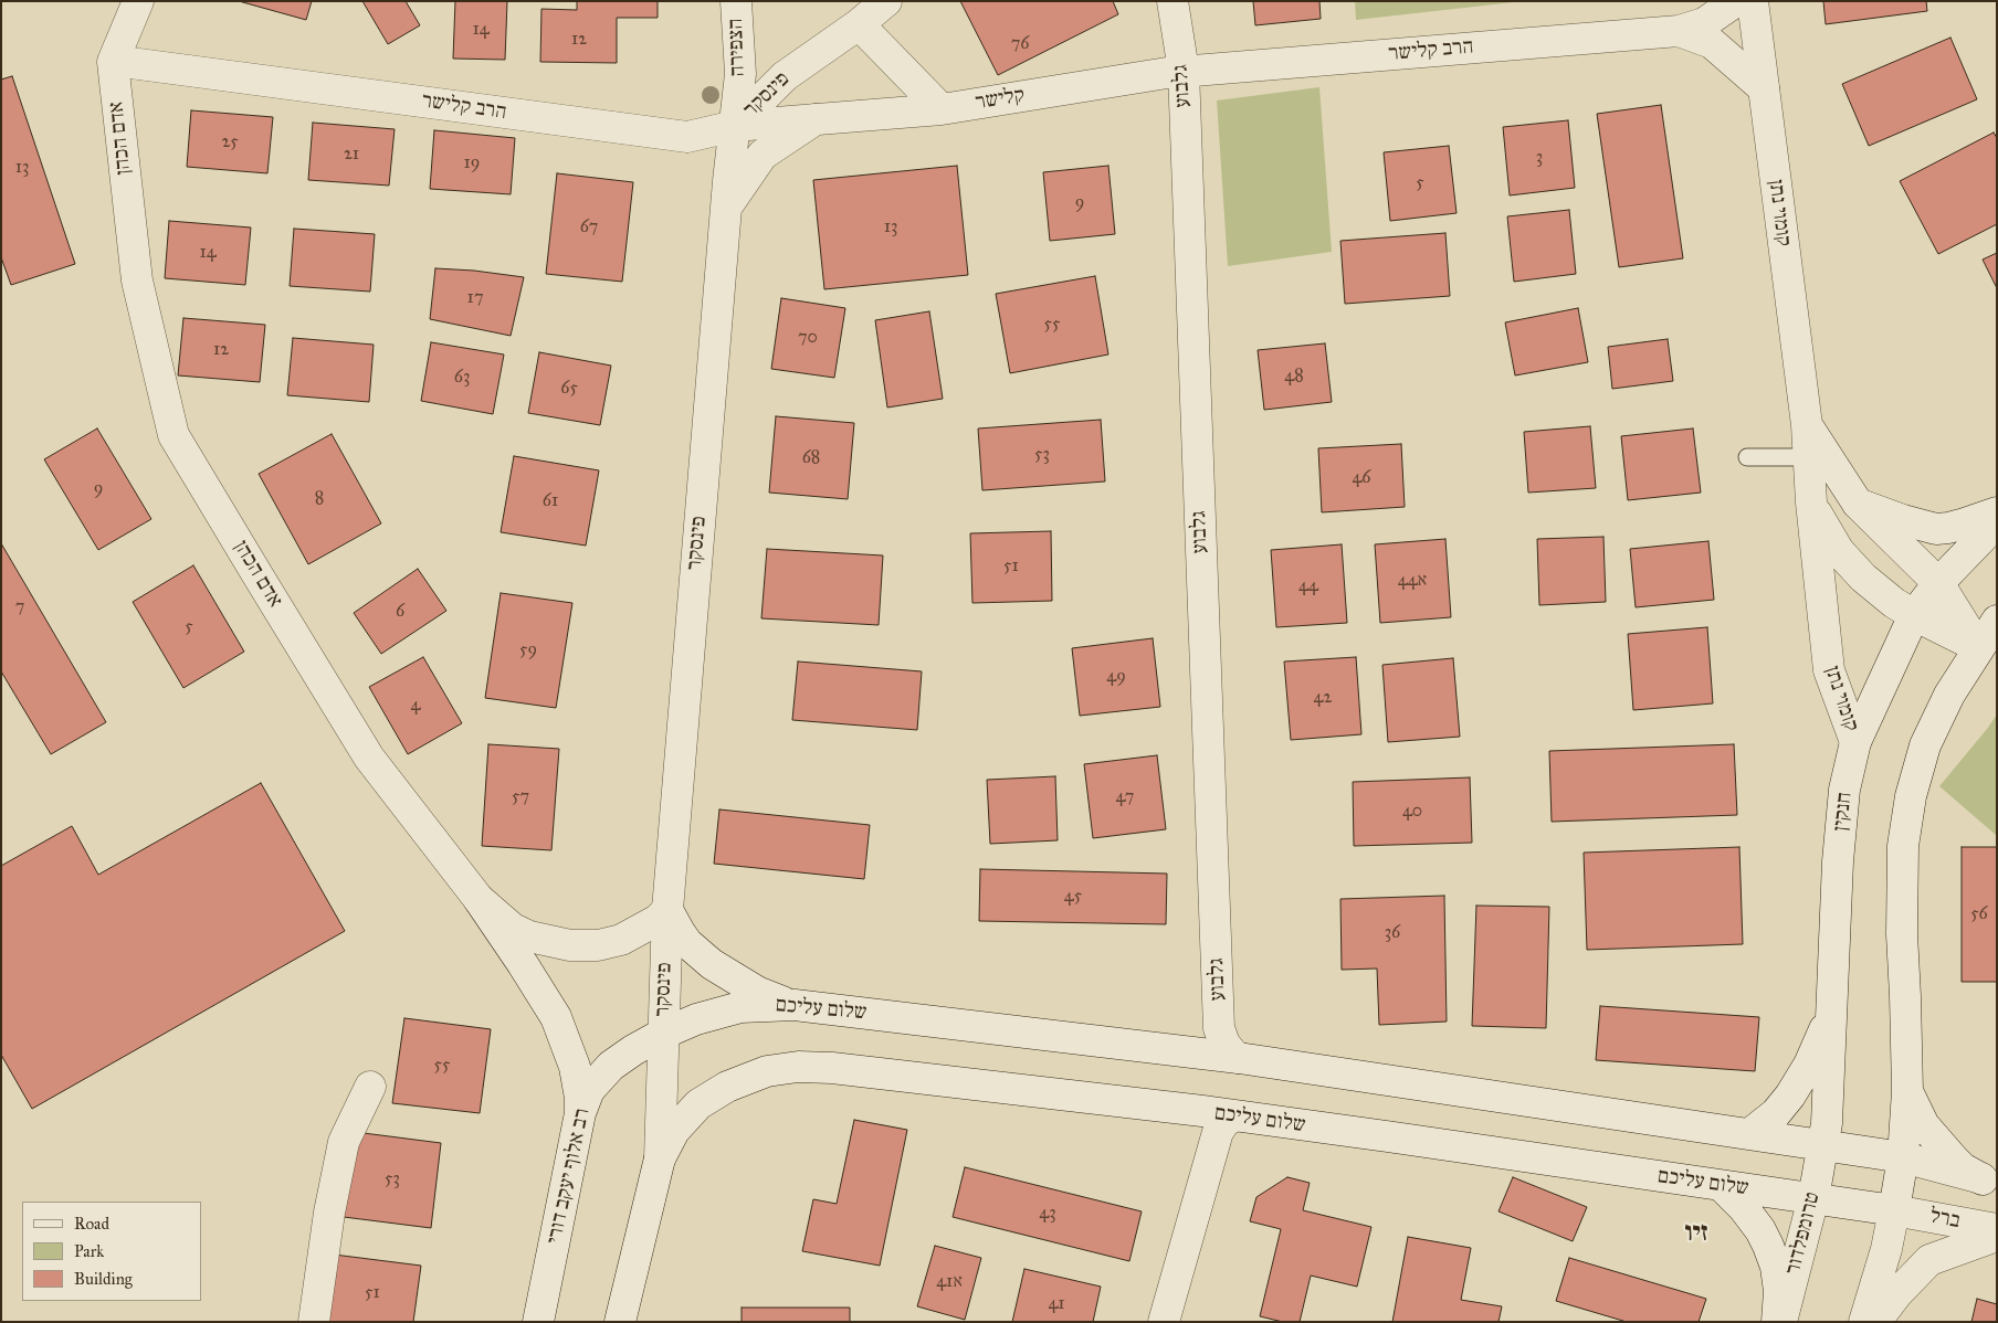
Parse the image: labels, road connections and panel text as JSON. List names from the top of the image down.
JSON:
{
  "streets": {
    "street": [
      "הצפירה",
      "הרב קלישר",
      "גלבוע",
      "פינסקר",
      "קלישר",
      "אדם הכהן",
      "קומוי נתן",
      "חנקין",
      "שלום עליכם",
      "רב אלוף יעקב דורי",
      "ברל",
      "טרומפלדור"
    ]
  },
  "crossings": [
    ["הצפירה", "הרב קלישר"],
    ["הצפירה", "פינסקר"],
    ["הרב קלישר", "גלבוע"],
    ["הרב קלישר", "פינסקר"],
    ["הרב קלישר", "קלישר"],
    ["הרב קלישר", "אדם הכהן"],
    ["הרב קלישר", "קומוי נתן"],
    ["גלבוע", "קלישר"],
    ["גלבוע", "שלום עליכם"],
    ["פינסקר", "אדם הכהן"],
    ["פינסקר", "שלום עליכם"],
    ["פינסקר", "רב אלוף יעקב דורי"],
    ["קומוי נתן", "חנקין"],
    ["חנקין", "שלום עליכם"],
    ["חנקין", "טרומפלדור"],
    ["שלום עליכם", "רב אלוף יעקב דורי"],
    ["שלום עליכם", "ברל"],
    ["שלום עליכם", "טרומפלדור"]
  ],
  "districts": ["זיו"],
  "house_numbers": [
    "14",
    "12",
    "76",
    "25",
    "21",
    "3",
    "19",
    "13",
    "5",
    "9",
    "67",
    "13",
    "14",
    "17",
    "55",
    "70",
    "12",
    "48",
    "63",
    "65",
    "53",
    "68",
    "46",
    "9",
    "8",
    "61",
    "51",
    "44א",
    "44",
    "7",
    "6",
    "5",
    "59",
    "49",
    "42",
    "4",
    "57",
    "47",
    "40",
    "45",
    "56",
    "36",
    "55",
    "53",
    "43",
    "41א",
    "51",
    "41"
  ],
  "legend": ["Road", "Park", "Building"]
}
